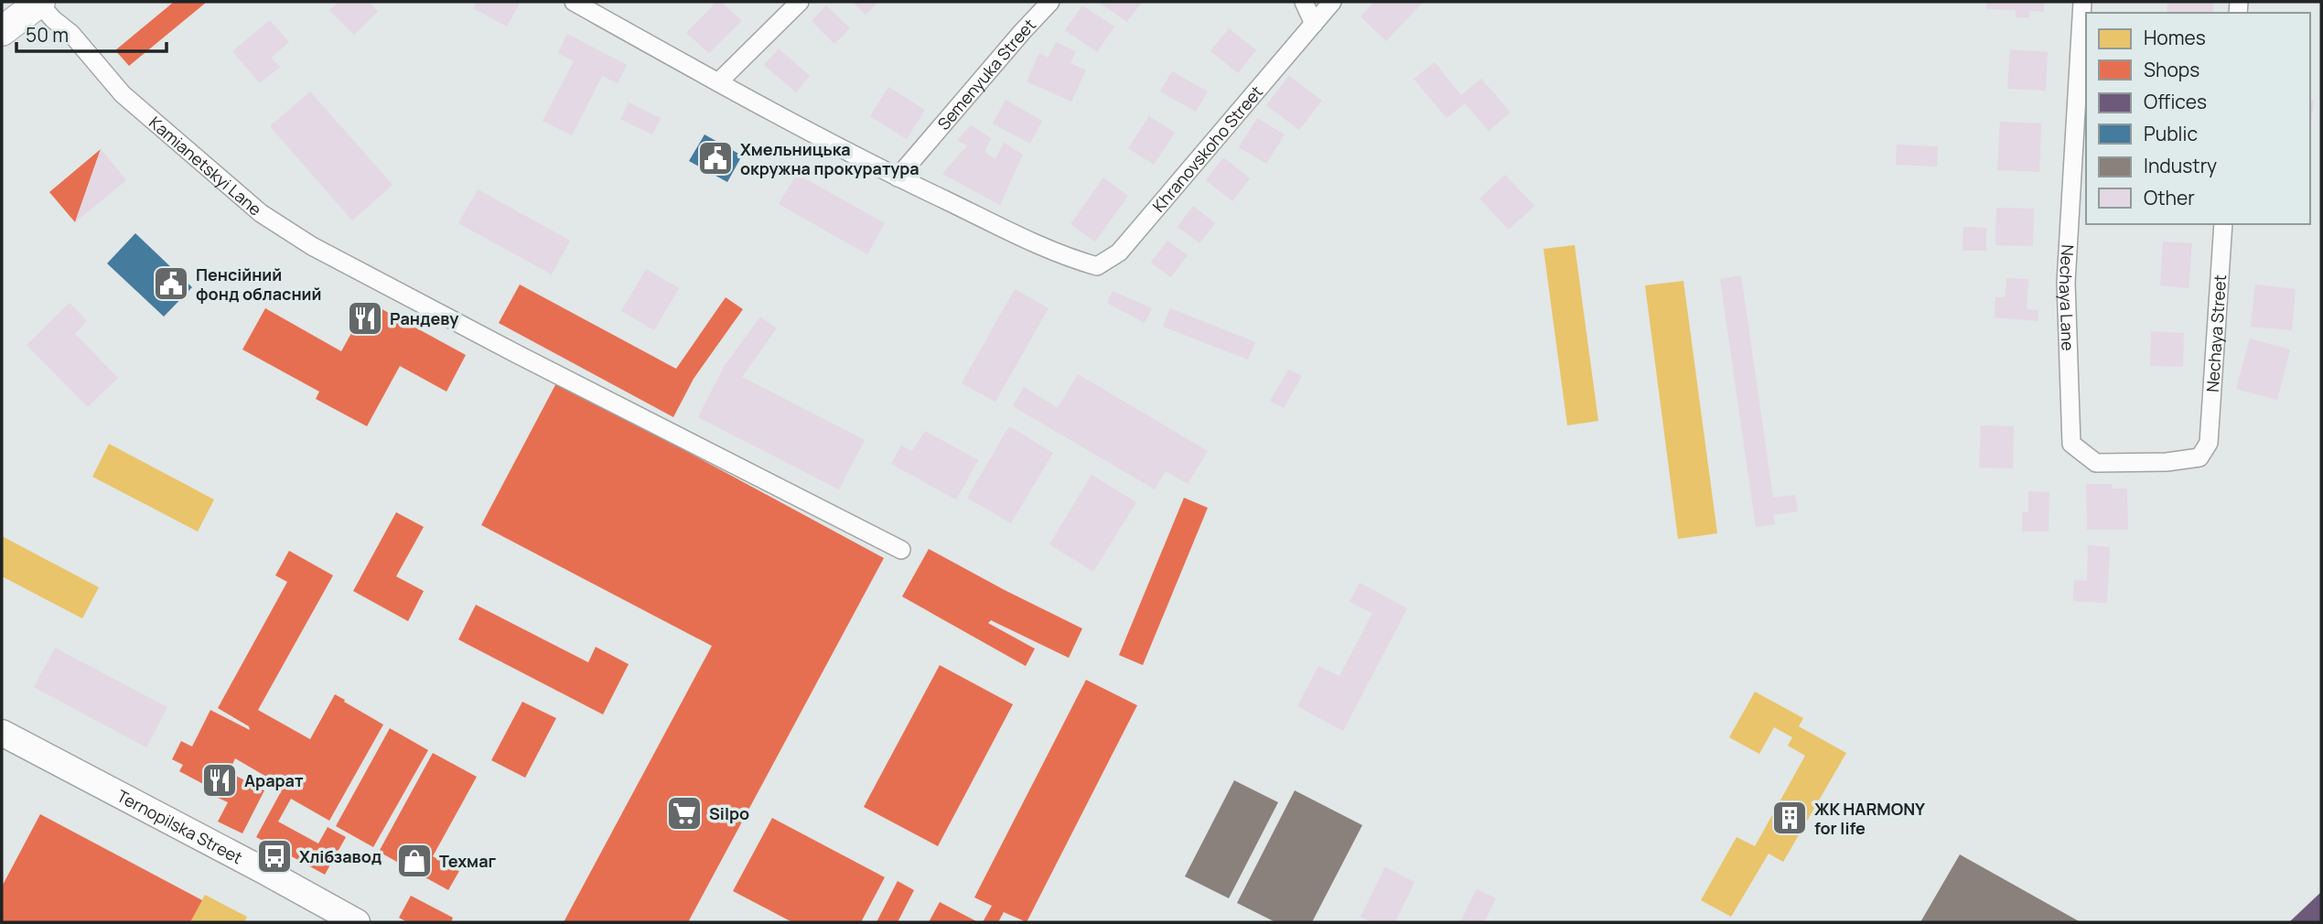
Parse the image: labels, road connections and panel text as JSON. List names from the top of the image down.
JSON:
{
  "streets": {
    "main road": ["Ternopilska Street"],
    "street": [
      "Semenyuka Street",
      "Khranovskoho Street",
      "Kamianetskyi Lane",
      "Nechaya Lane",
      "Nechaya Street"
    ]
  },
  "crossings": [
    ["Semenyuka Street", "Khranovskoho Street"],
    ["Nechaya Lane", "Nechaya Street"]
  ],
  "places": {
    "public building": ["Хмельницька окружна прокуратура", "Пенсійний фонд обласний"],
    "restaurant": ["Рандеву", "Арарат"],
    "supermarket": ["Silpo"],
    "building": ["ЖК HARMONY for life"],
    "bus stop": ["Хлібзавод"],
    "shop": ["Техмаг"]
  },
  "legend": [
    "Homes",
    "Shops",
    "Offices",
    "Public",
    "Industry",
    "Other"
  ],
  "scale_bar": "50 m"
}
